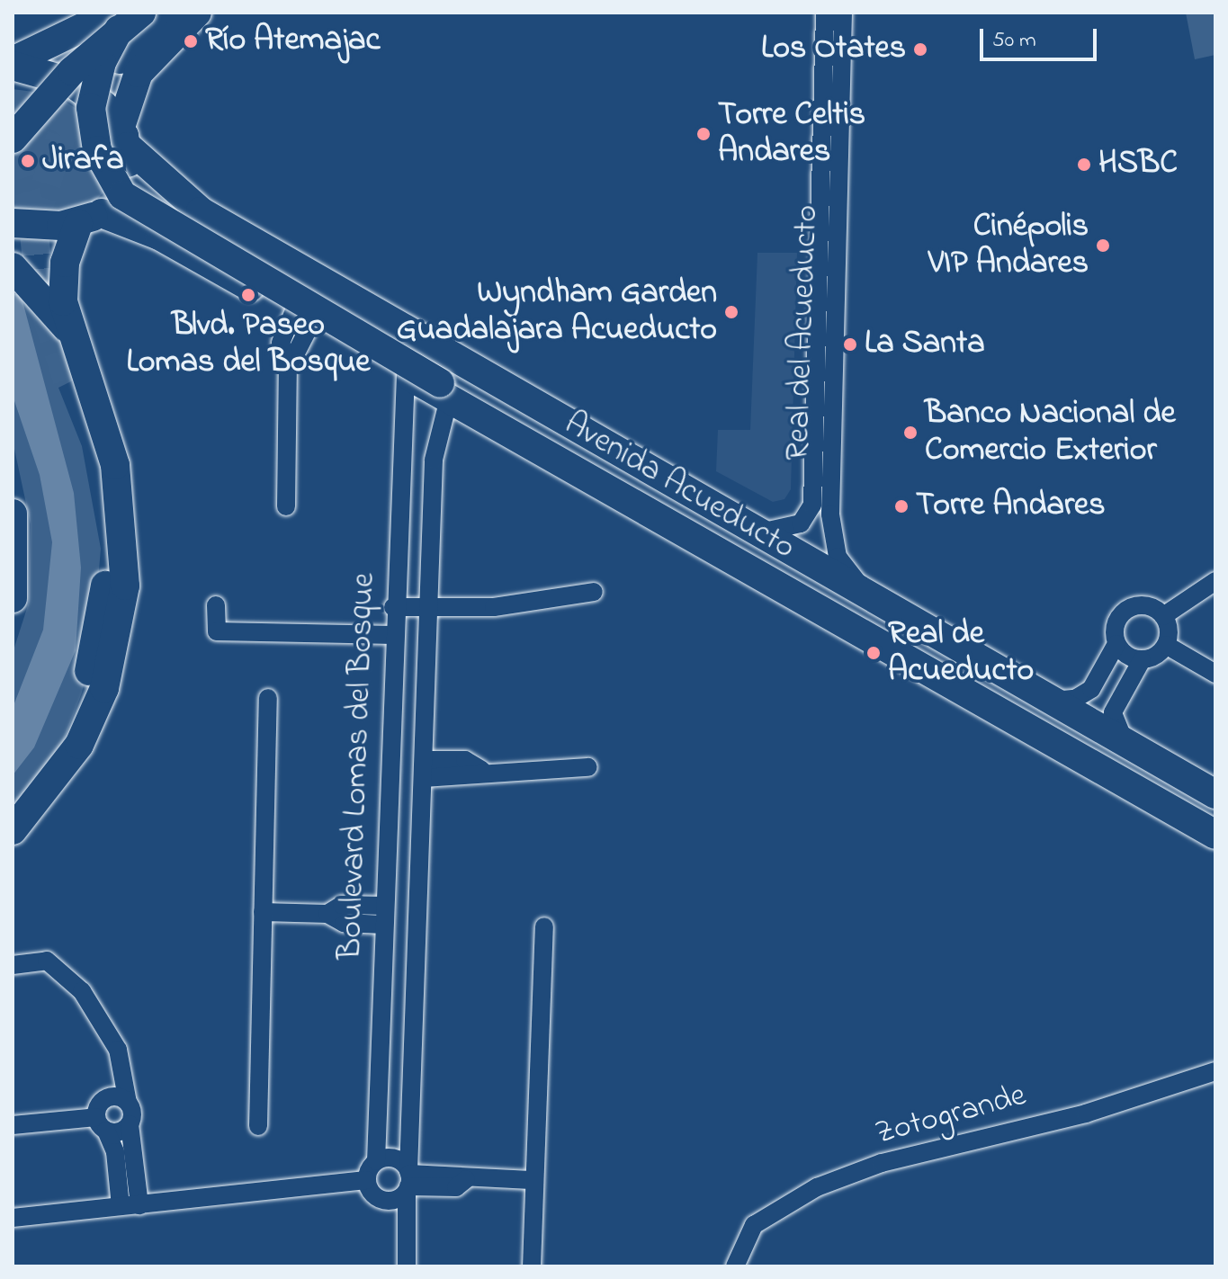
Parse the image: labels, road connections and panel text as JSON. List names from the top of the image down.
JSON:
{
  "streets": {
    "main road": ["Avenida Acueducto"],
    "street": ["Real del Acueducto", "Boulevard Lomas del Bosque", "Zotogrande"]
  },
  "crossings": [
    ["Real del Acueducto", "Avenida Acueducto"],
    ["Avenida Acueducto", "Boulevard Lomas del Bosque"]
  ],
  "places": [
    "Río Atemajac",
    "Los Otates",
    "Torre Celtis Andares",
    "Jirafa",
    "HSBC",
    "Cinépolis VIP Andares",
    "Blvd. Paseo Lomas del Bosque",
    "Wyndham Garden Guadalajara Acueducto",
    "La Santa",
    "Banco Nacional de Comercio Exterior",
    "Torre Andares",
    "Real de Acueducto"
  ],
  "scale_bar": "50 m"
}
